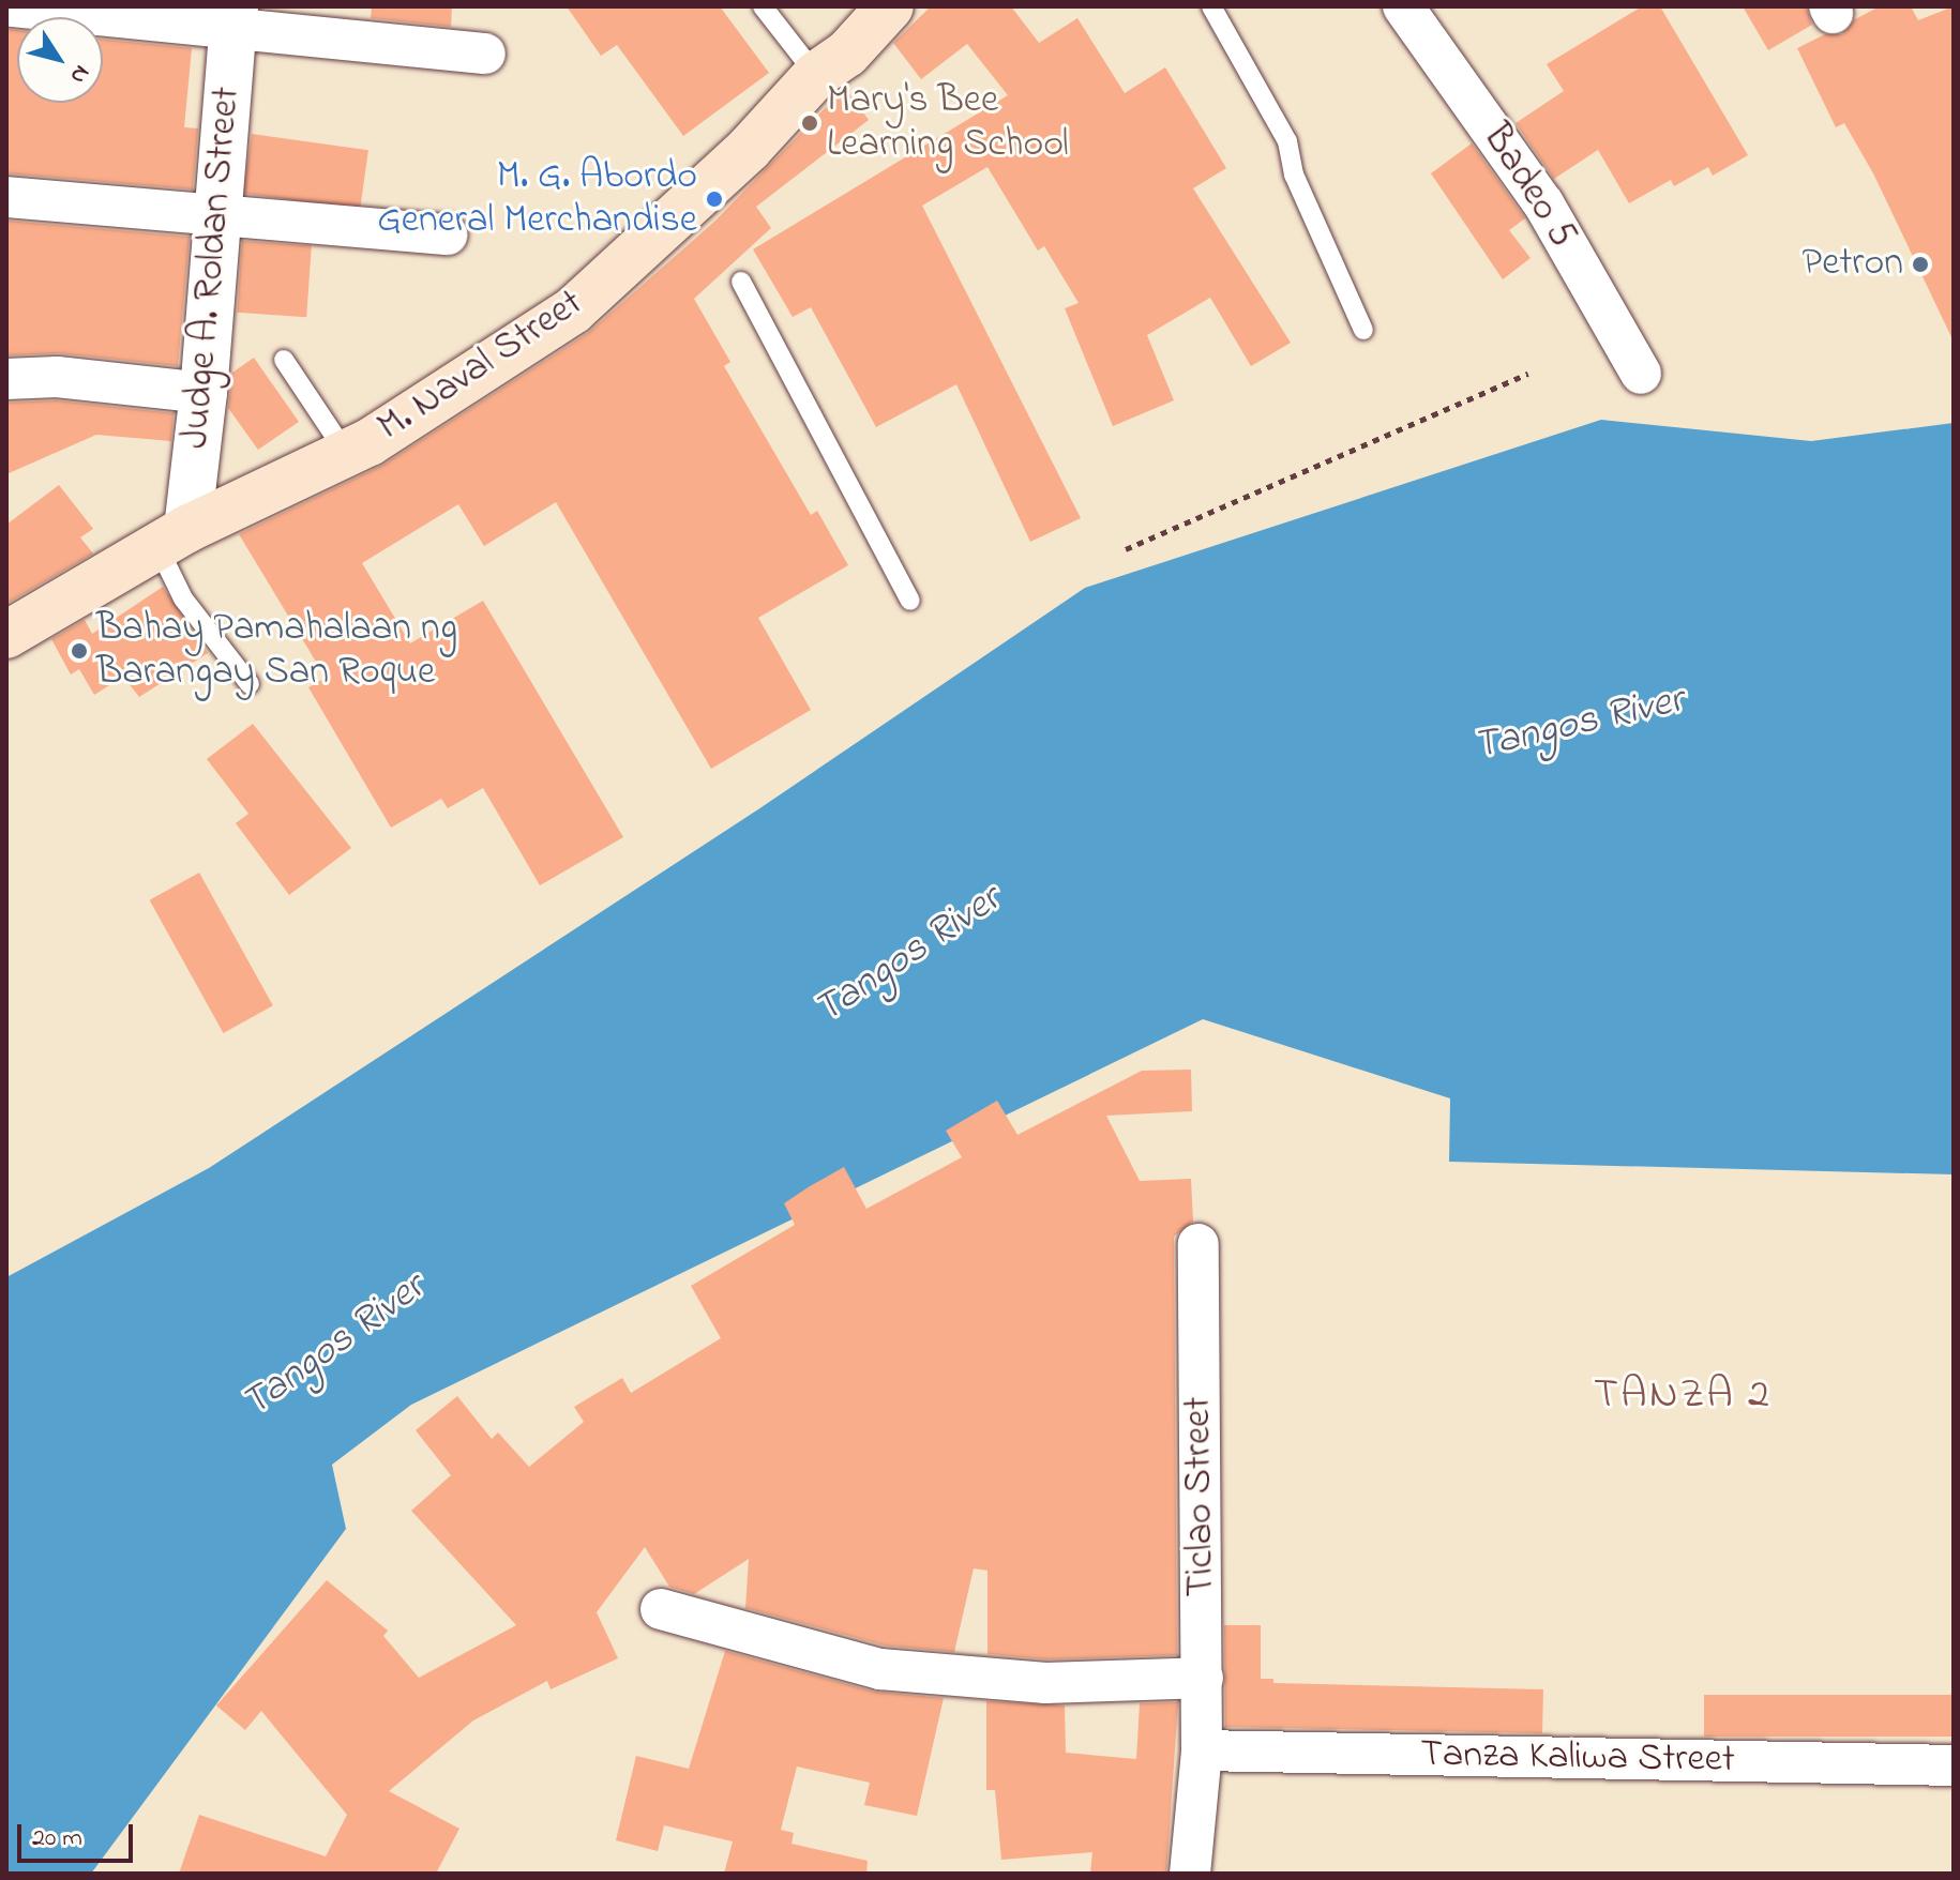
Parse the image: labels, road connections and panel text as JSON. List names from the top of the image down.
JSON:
{
  "streets": {
    "main road": ["M. Naval Street"],
    "street": [
      "Badeo 5",
      "Judge A. Roldan Street",
      "Ticlao Street",
      "Tanza Kaliwa Street"
    ]
  },
  "crossings": [
    ["Judge A. Roldan Street", "M. Naval Street"],
    ["Ticlao Street", "Tanza Kaliwa Street"]
  ],
  "districts": ["TANZA 2"],
  "water": ["Tangos River"],
  "places": [
    "Mary's Bee Learning School",
    "M. G. Abordo General Merchandise",
    "Petron",
    "Bahay Pamahalaan ng Barangay San Roque"
  ],
  "scale_bar": "20 m",
  "north": "bottom right"
}
